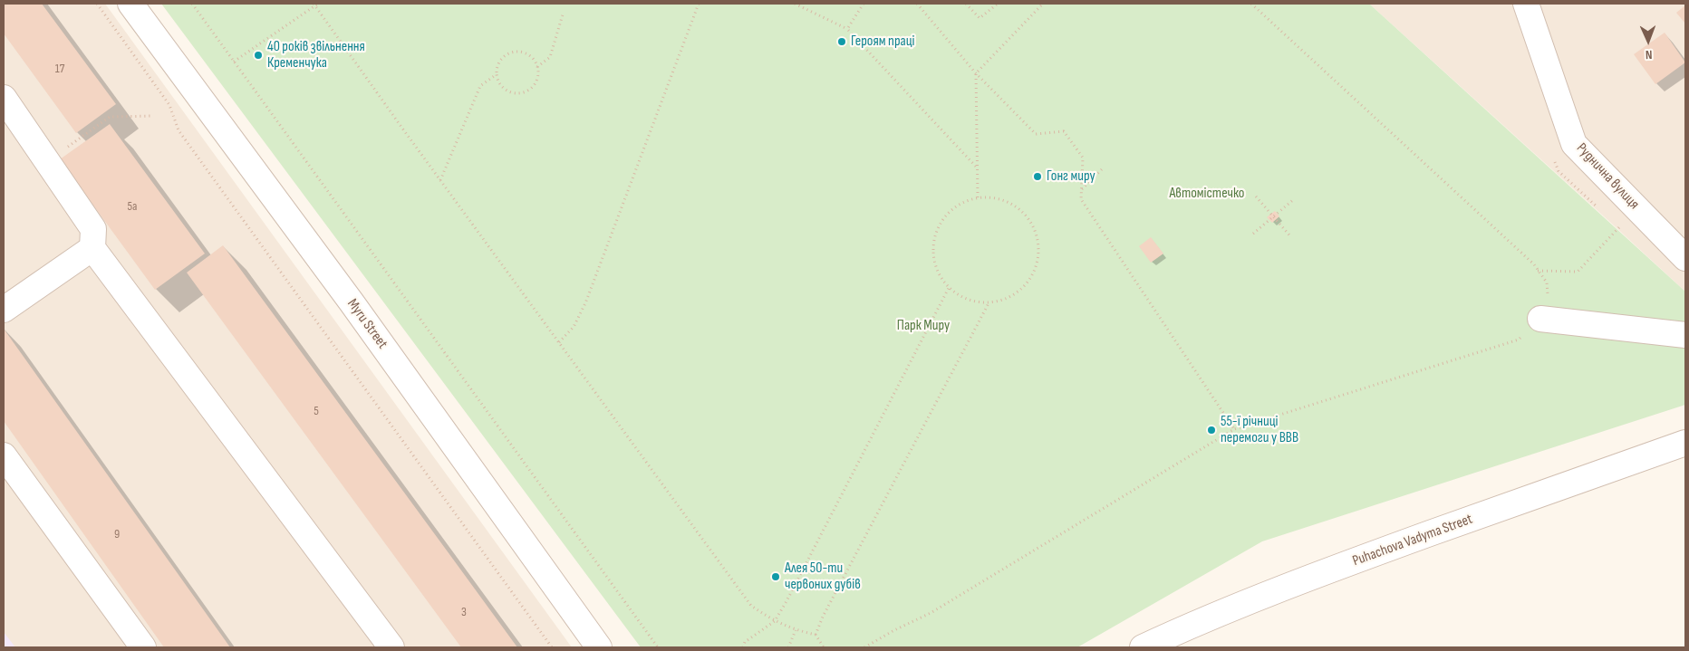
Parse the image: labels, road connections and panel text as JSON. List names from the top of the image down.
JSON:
{
  "streets": {
    "street": ["Руднична вулиця", "Myru Street", "Puhachova Vadyma Street"]
  },
  "parks": ["Автомістечко", "Парк Миру"],
  "places": [
    "Героям працi",
    "40 рокiв звiльнення Кременчука",
    "Гонг миру",
    "55-ї річниці перемоги у ВВВ",
    "Алея 50-ти червоних дубів"
  ],
  "house_numbers": [
    "17",
    "5а",
    "5",
    "9",
    "3"
  ],
  "north": "bottom"
}
